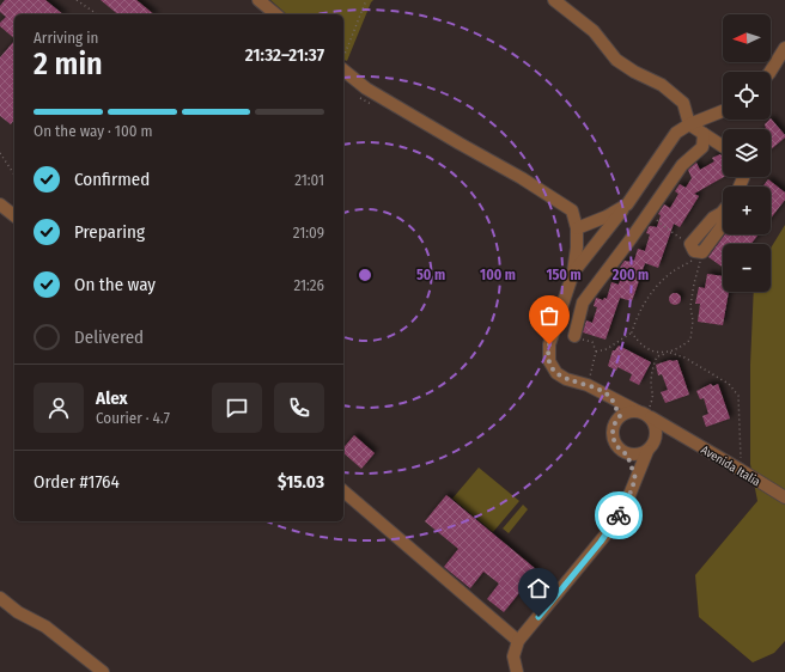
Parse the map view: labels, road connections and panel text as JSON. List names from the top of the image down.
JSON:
{
  "streets": {
    "street": ["Avenida Italia"]
  },
  "north": "left",
  "page": {
    "map_buttons": ["+", "−"],
    "heading": ["2 min", "Arriving in", "21:32–21:37"],
    "panel": [
      "Alex",
      "Courier · 4.7",
      "Order #1764",
      "$15.03"
    ],
    "bar": "On the way · 100 m",
    "list": [
      ["Confirmed", "21:01"],
      ["Preparing", "21:09"],
      ["On the way", "21:26"],
      "Delivered"
    ]
  },
  "rings": [
    "50 m",
    "100 m",
    "150 m",
    "200 m"
  ]
}
